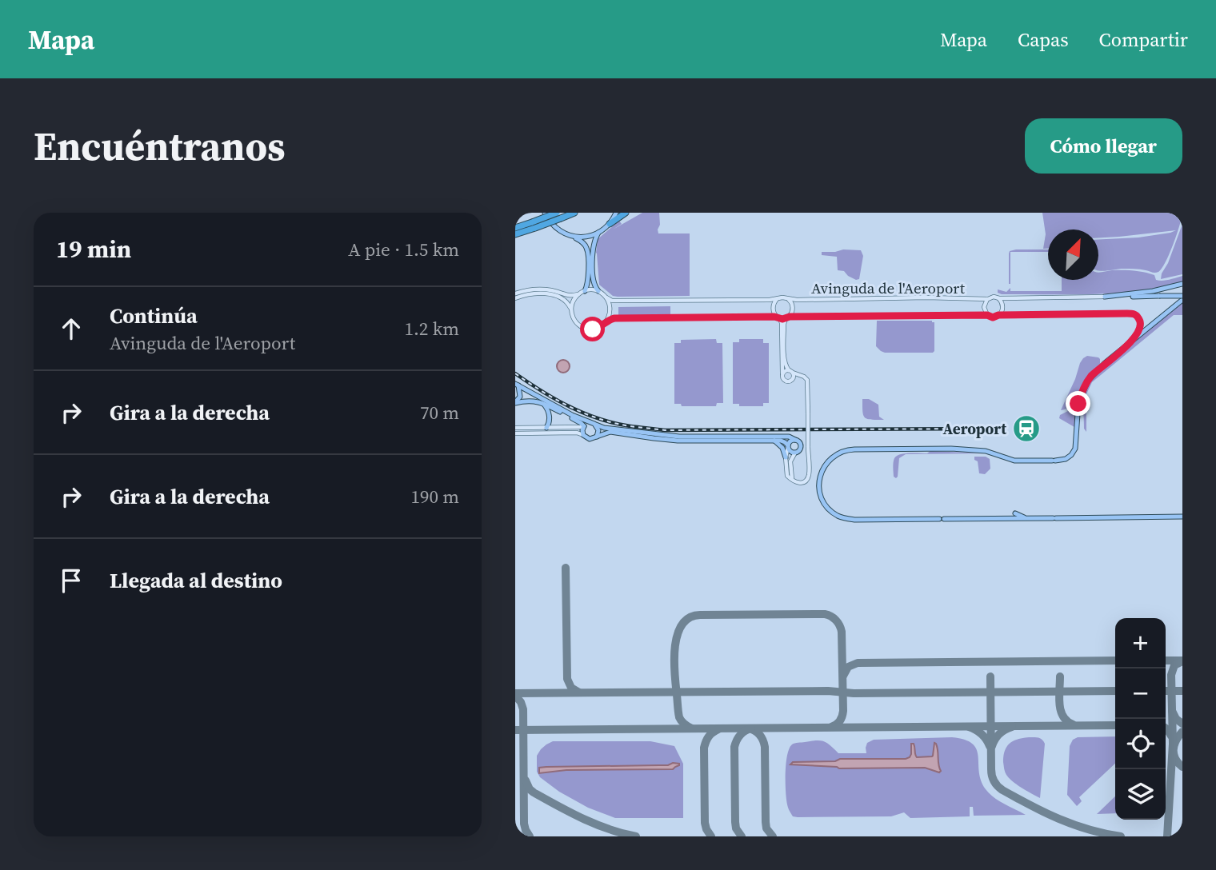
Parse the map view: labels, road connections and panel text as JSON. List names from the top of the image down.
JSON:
{
  "streets": {
    "street": ["Avinguda de l'Aeroport"]
  },
  "places": {
    "station": ["Aeroport"]
  },
  "north": "top right",
  "page": {
    "header": "Mapa",
    "nav": ["Mapa", "Capas", "Compartir"],
    "buttons": "Cómo llegar",
    "title": "Encuéntranos",
    "heading": ["19 min", "A pie · 1.5 km"],
    "list": [
      ["Continúa", "Avinguda de l'Aeroport", "1.2 km"],
      ["Gira a la derecha", "70 m"],
      ["Gira a la derecha", "190 m"],
      "Llegada al destino"
    ],
    "map_buttons": ["+", "−"]
  }
}
